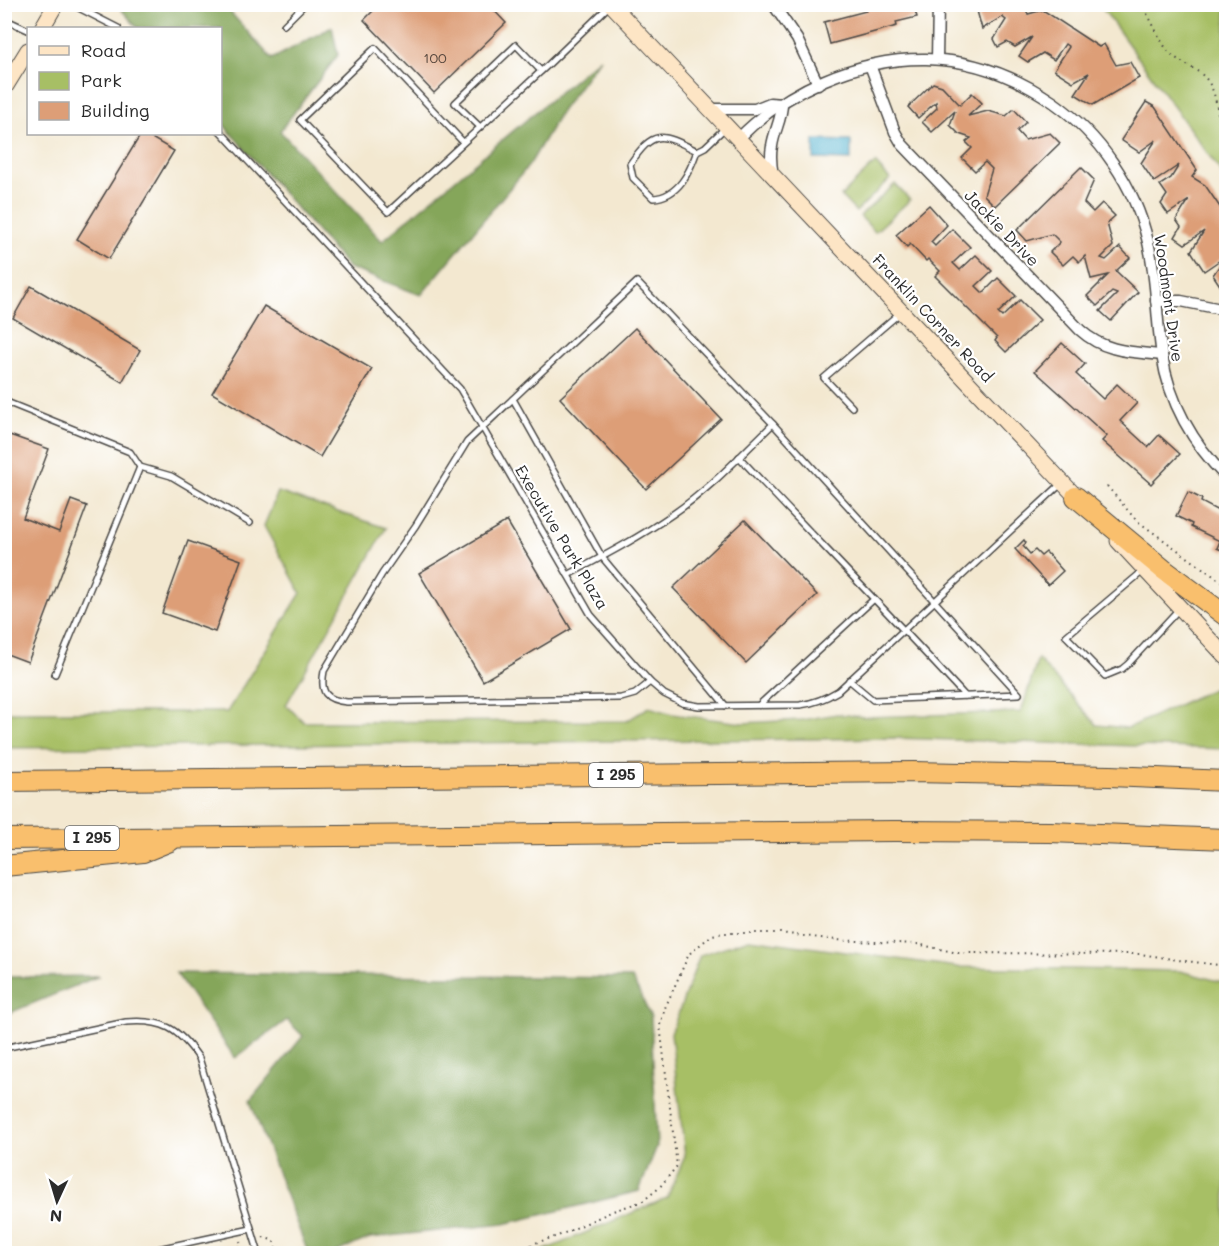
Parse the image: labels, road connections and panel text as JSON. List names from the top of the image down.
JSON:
{
  "streets": {
    "highway": ["I 295"],
    "main road": ["Franklin Corner Road"],
    "street": ["Jackie Drive", "Woodmont Drive"],
    "lane": ["Executive Park Plaza"]
  },
  "crossings": [
    ["Jackie Drive", "Woodmont Drive"],
    ["Woodmont Drive", "Franklin Corner Road"],
    ["Franklin Corner Road", "Executive Park Plaza"]
  ],
  "house_numbers": ["100"],
  "legend": ["Road", "Park", "Building"],
  "north": "bottom"
}
